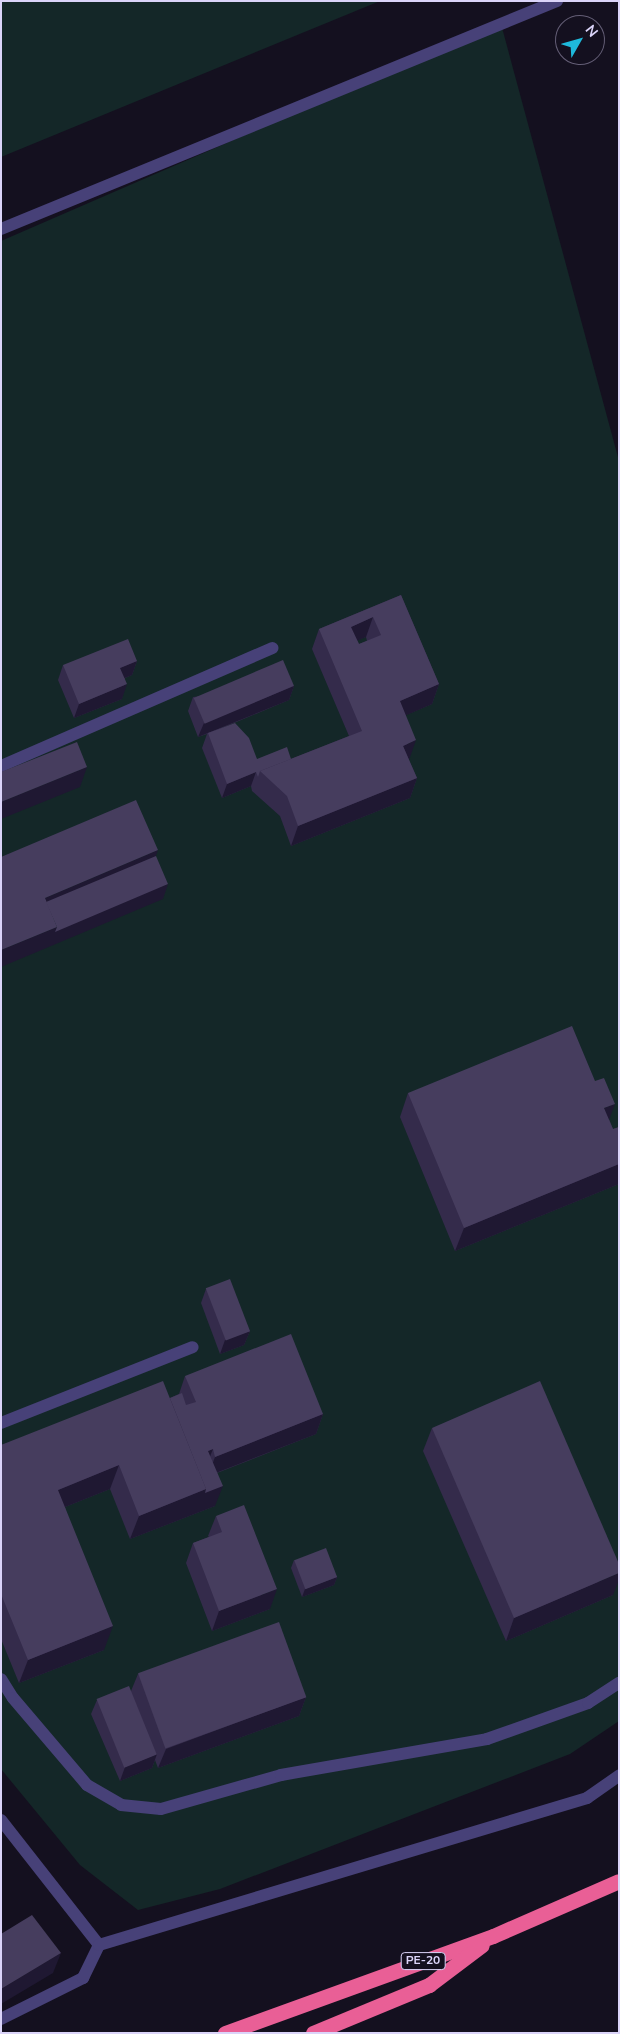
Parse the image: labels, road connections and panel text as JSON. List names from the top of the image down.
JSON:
{
  "streets": {
    "highway": ["PE-20"]
  },
  "north": "top right"
}
